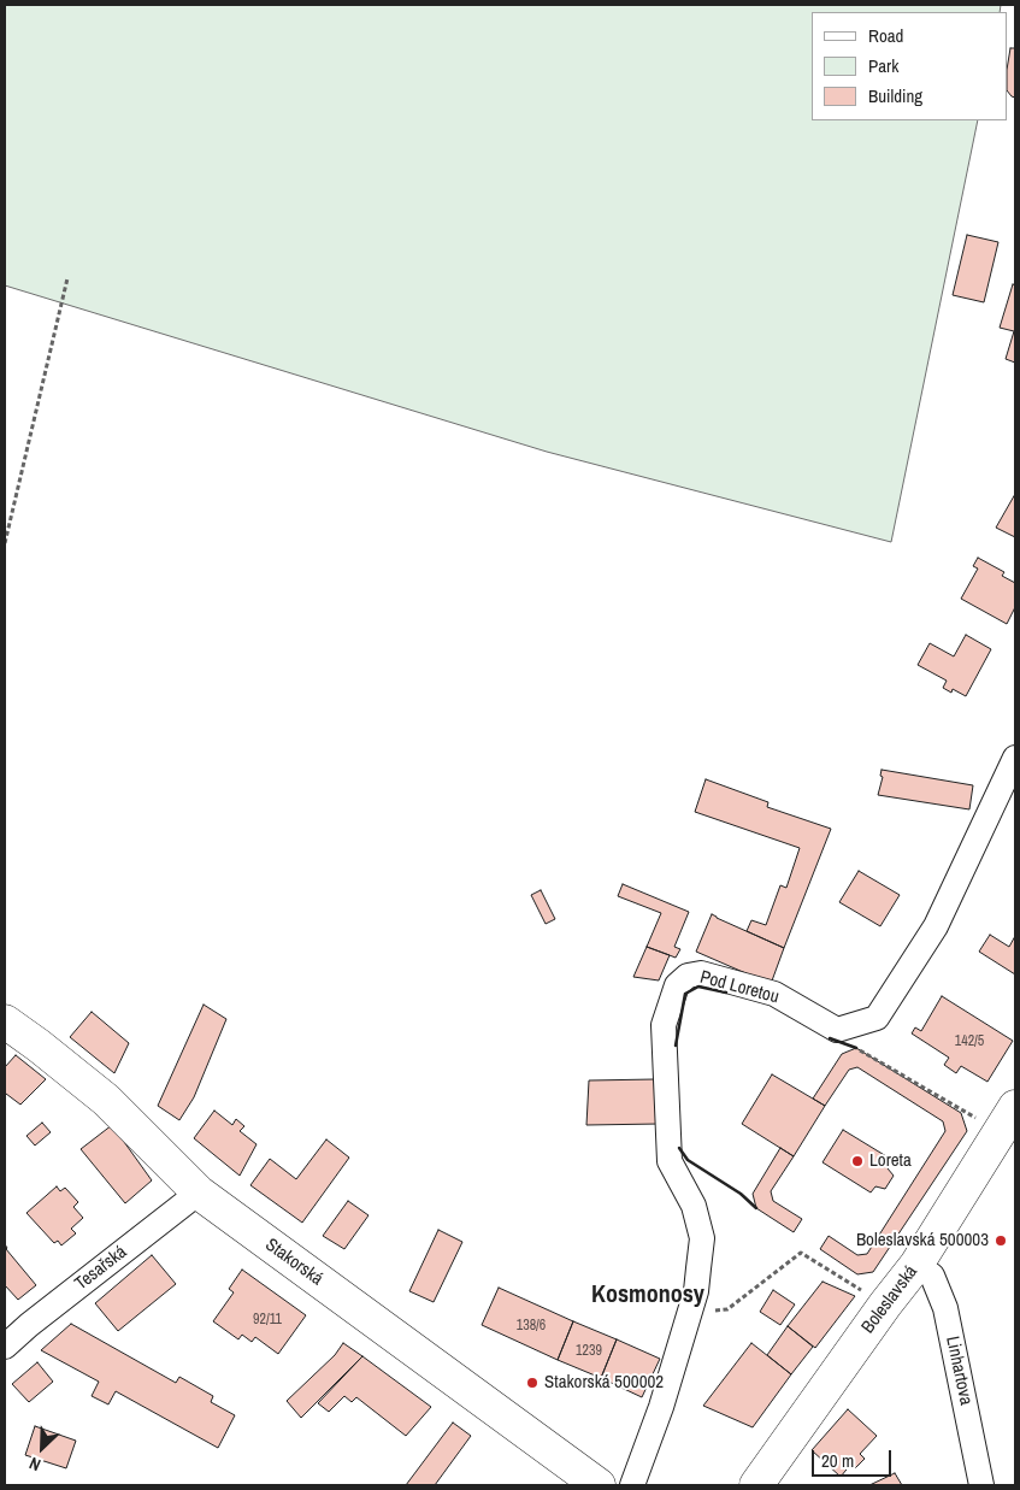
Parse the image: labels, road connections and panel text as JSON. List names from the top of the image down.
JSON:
{
  "streets": {
    "street": [
      "Pod Loretou",
      "Stakorská",
      "Tesařská",
      "Boleslavská",
      "Linhartova"
    ]
  },
  "crossings": [
    ["Stakorská", "Tesařská"],
    ["Boleslavská", "Linhartova"]
  ],
  "districts": ["Kosmonosy"],
  "places": ["Loreta", "Boleslavská 500003", "Stakorská 500002"],
  "house_numbers": [
    "142/5",
    "92/11",
    "138/6",
    "1239"
  ],
  "legend": ["Road", "Park", "Building"],
  "scale_bar": "20 m",
  "north": "bottom left"
}
